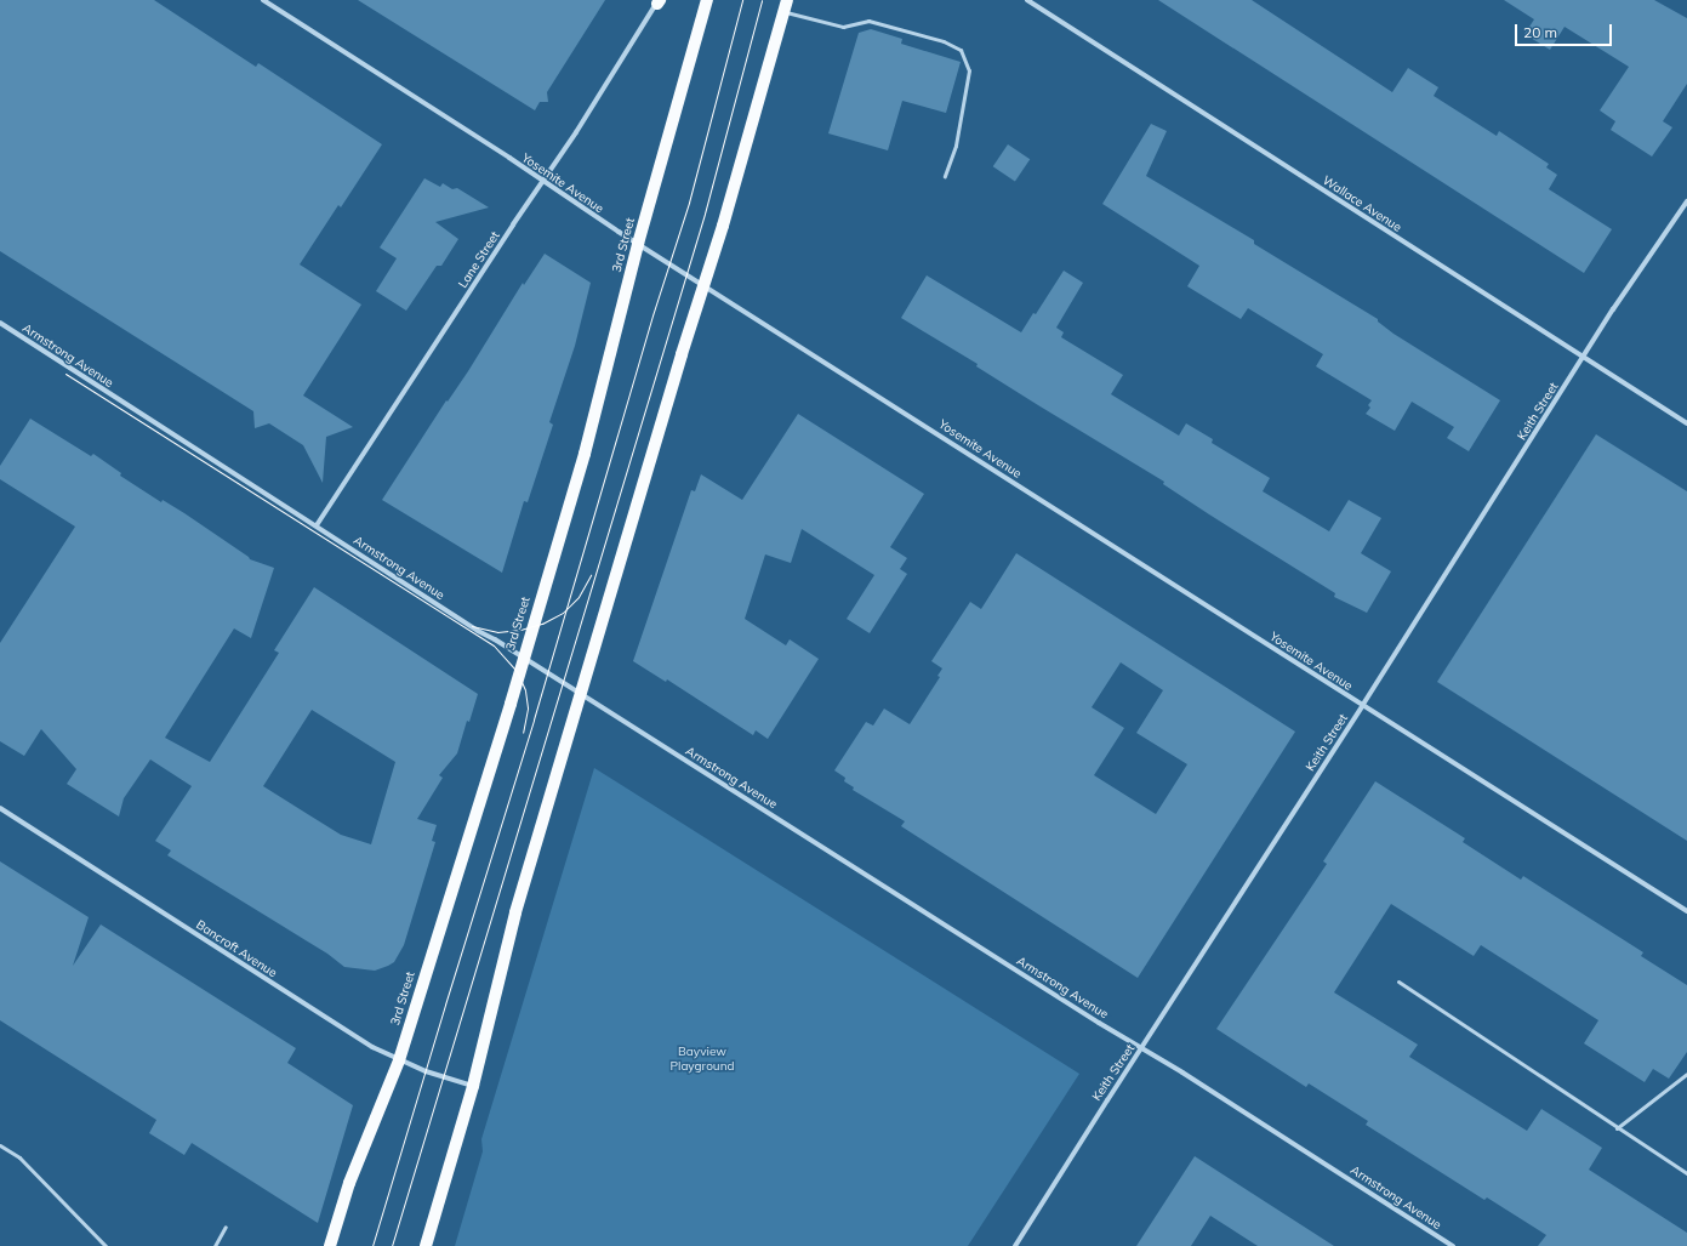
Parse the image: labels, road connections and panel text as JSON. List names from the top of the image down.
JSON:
{
  "streets": {
    "main road": ["3rd Street"],
    "street": [
      "Yosemite Avenue",
      "Wallace Avenue",
      "Lane Street",
      "Armstrong Avenue",
      "Keith Street",
      "Bancroft Avenue"
    ]
  },
  "crossings": [
    ["Yosemite Avenue", "3rd Street"],
    ["Yosemite Avenue", "Lane Street"],
    ["Yosemite Avenue", "Keith Street"],
    ["Wallace Avenue", "Keith Street"],
    ["3rd Street", "Armstrong Avenue"],
    ["3rd Street", "Bancroft Avenue"],
    ["Lane Street", "Armstrong Avenue"],
    ["Armstrong Avenue", "Keith Street"]
  ],
  "parks": ["Bayview Playground"],
  "scale_bar": "20 m"
}
